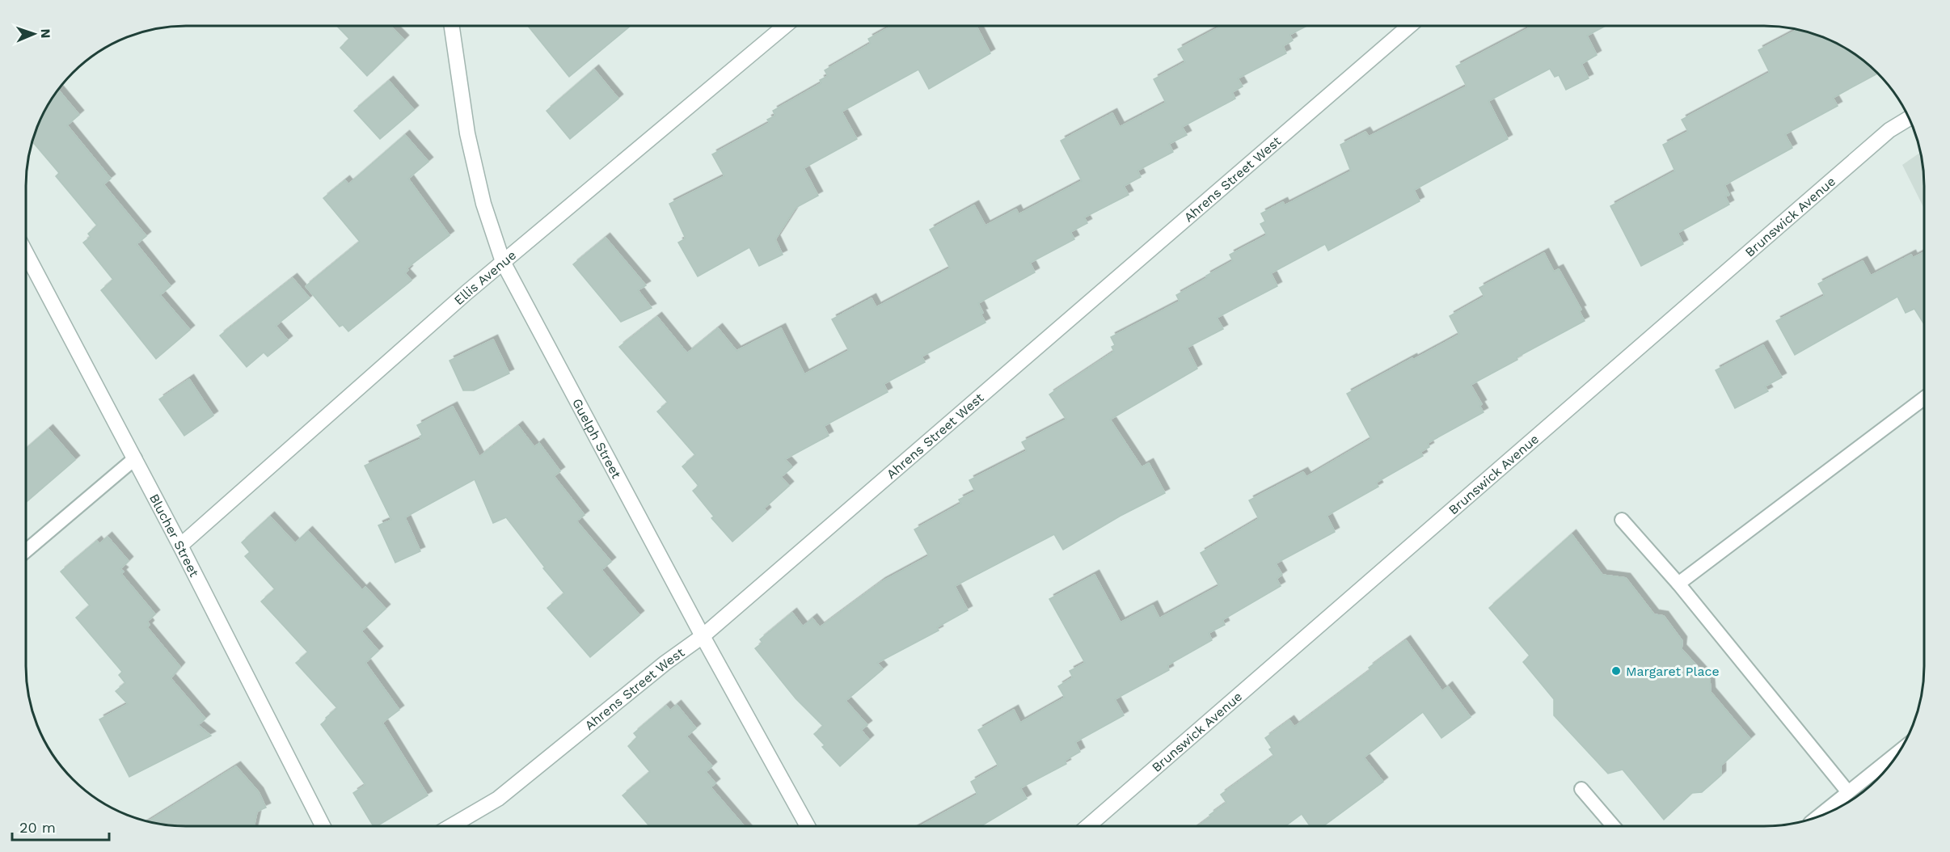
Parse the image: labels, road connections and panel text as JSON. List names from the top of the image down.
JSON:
{
  "streets": {
    "street": [
      "Ahrens Street West",
      "Brunswick Avenue",
      "Ellis Avenue",
      "Guelph Street",
      "Blucher Street"
    ]
  },
  "crossings": [
    ["Ahrens Street West", "Guelph Street"],
    ["Ellis Avenue", "Guelph Street"],
    ["Ellis Avenue", "Blucher Street"]
  ],
  "places": ["Margaret Place"],
  "scale_bar": "20 m",
  "north": "right"
}
